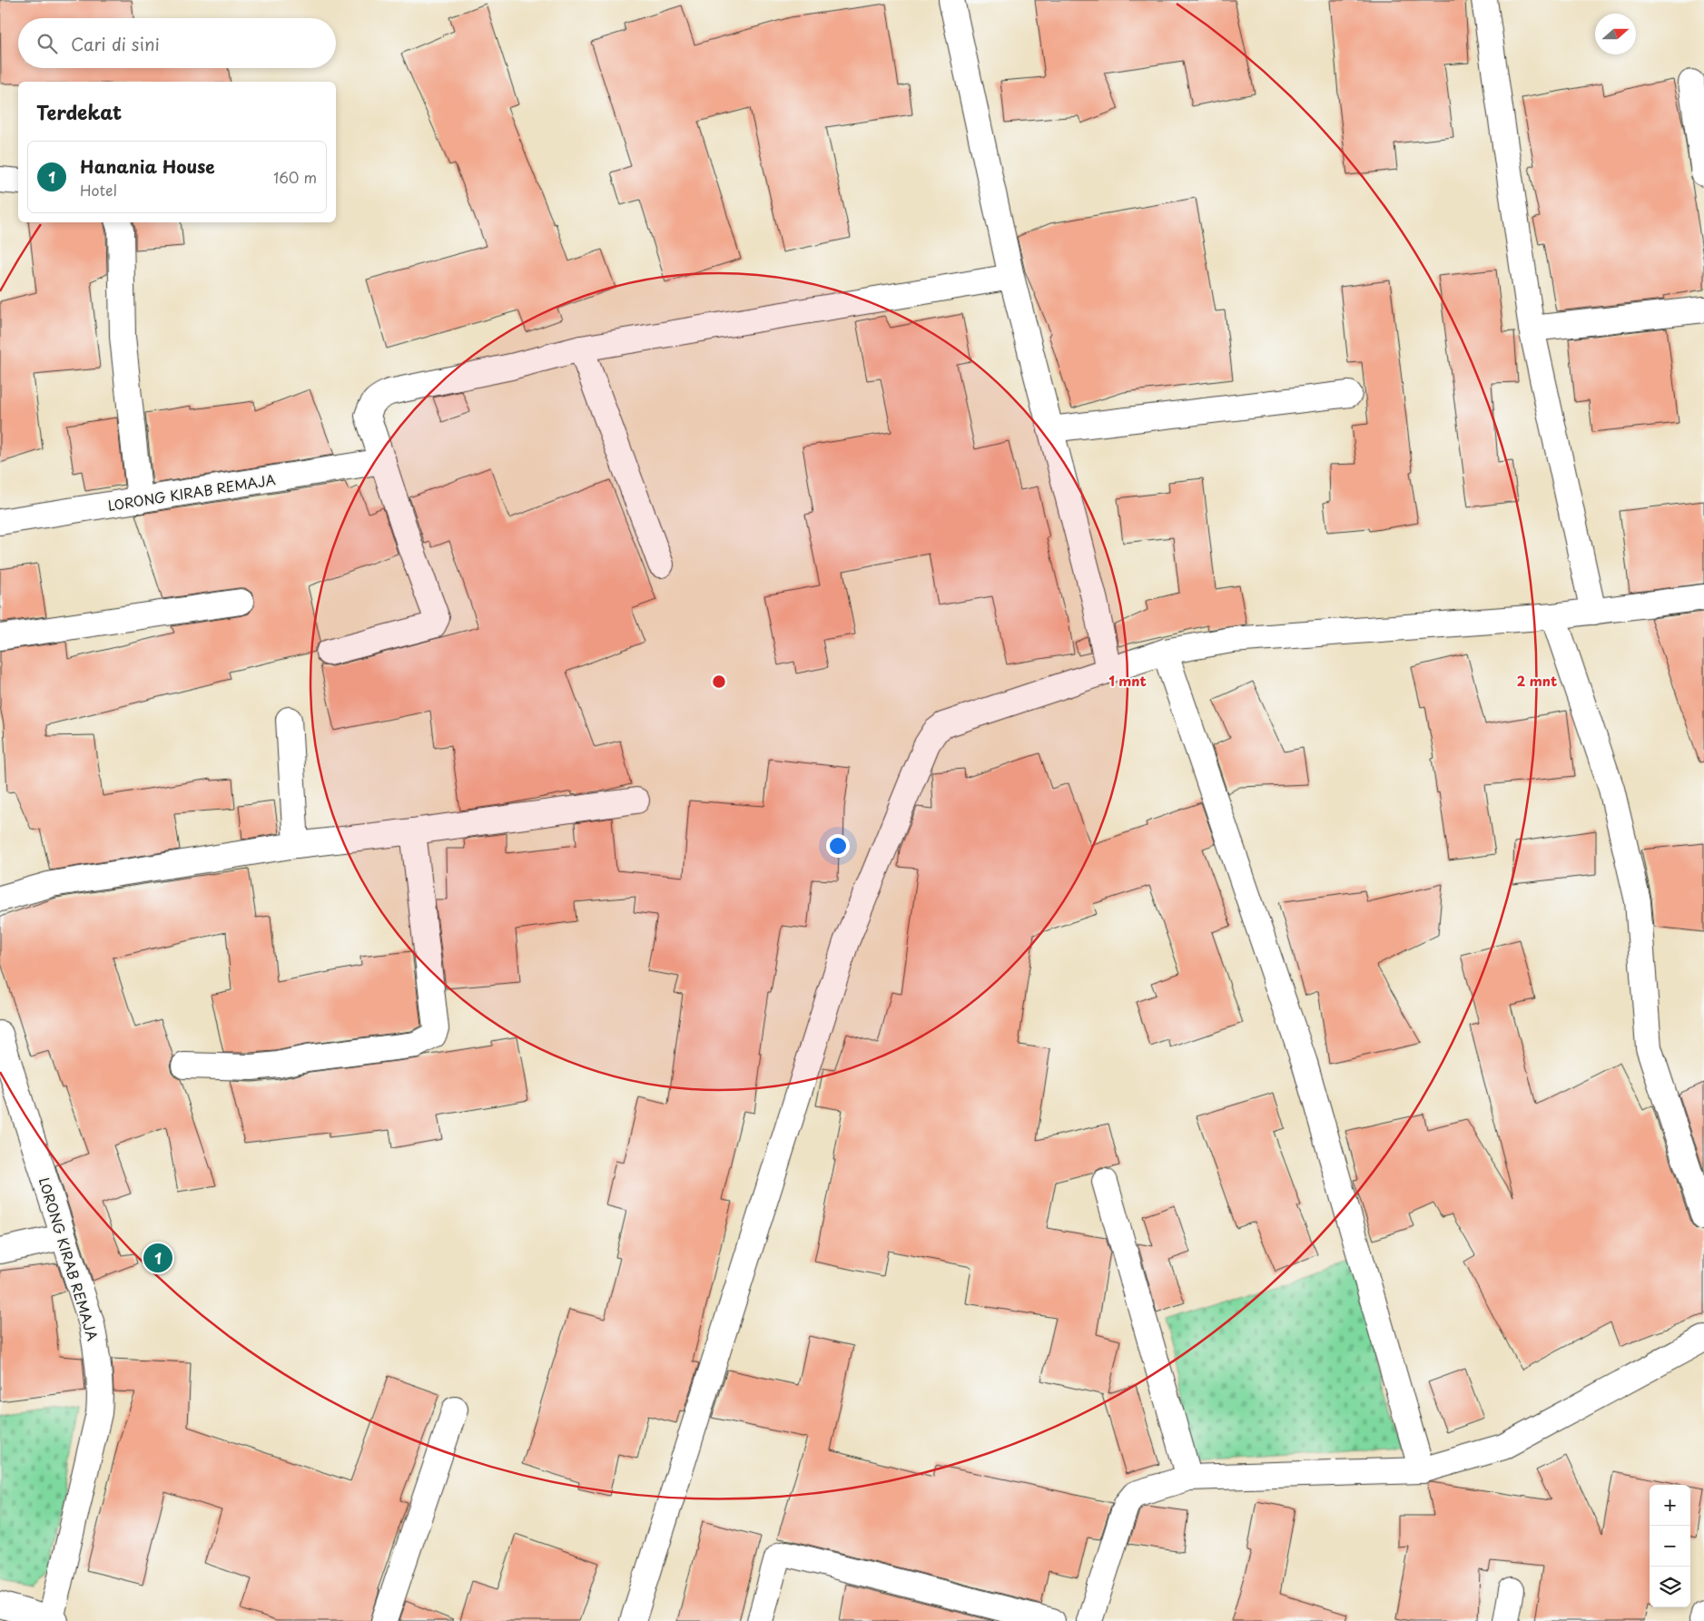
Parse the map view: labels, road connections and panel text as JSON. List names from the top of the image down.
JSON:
{
  "streets": {
    "street": ["LORONG KIRAB REMAJA"]
  },
  "north": "right",
  "page": {
    "search": "Cari di sini",
    "heading": "Terdekat",
    "list": [
      {
        "mark": "1",
        "name": "Hanania House",
        "note": "Hotel",
        "value": "160 m"
      }
    ],
    "pins": "1",
    "map_buttons": ["+", "−"]
  },
  "rings": ["1 mnt", "2 mnt"]
}
